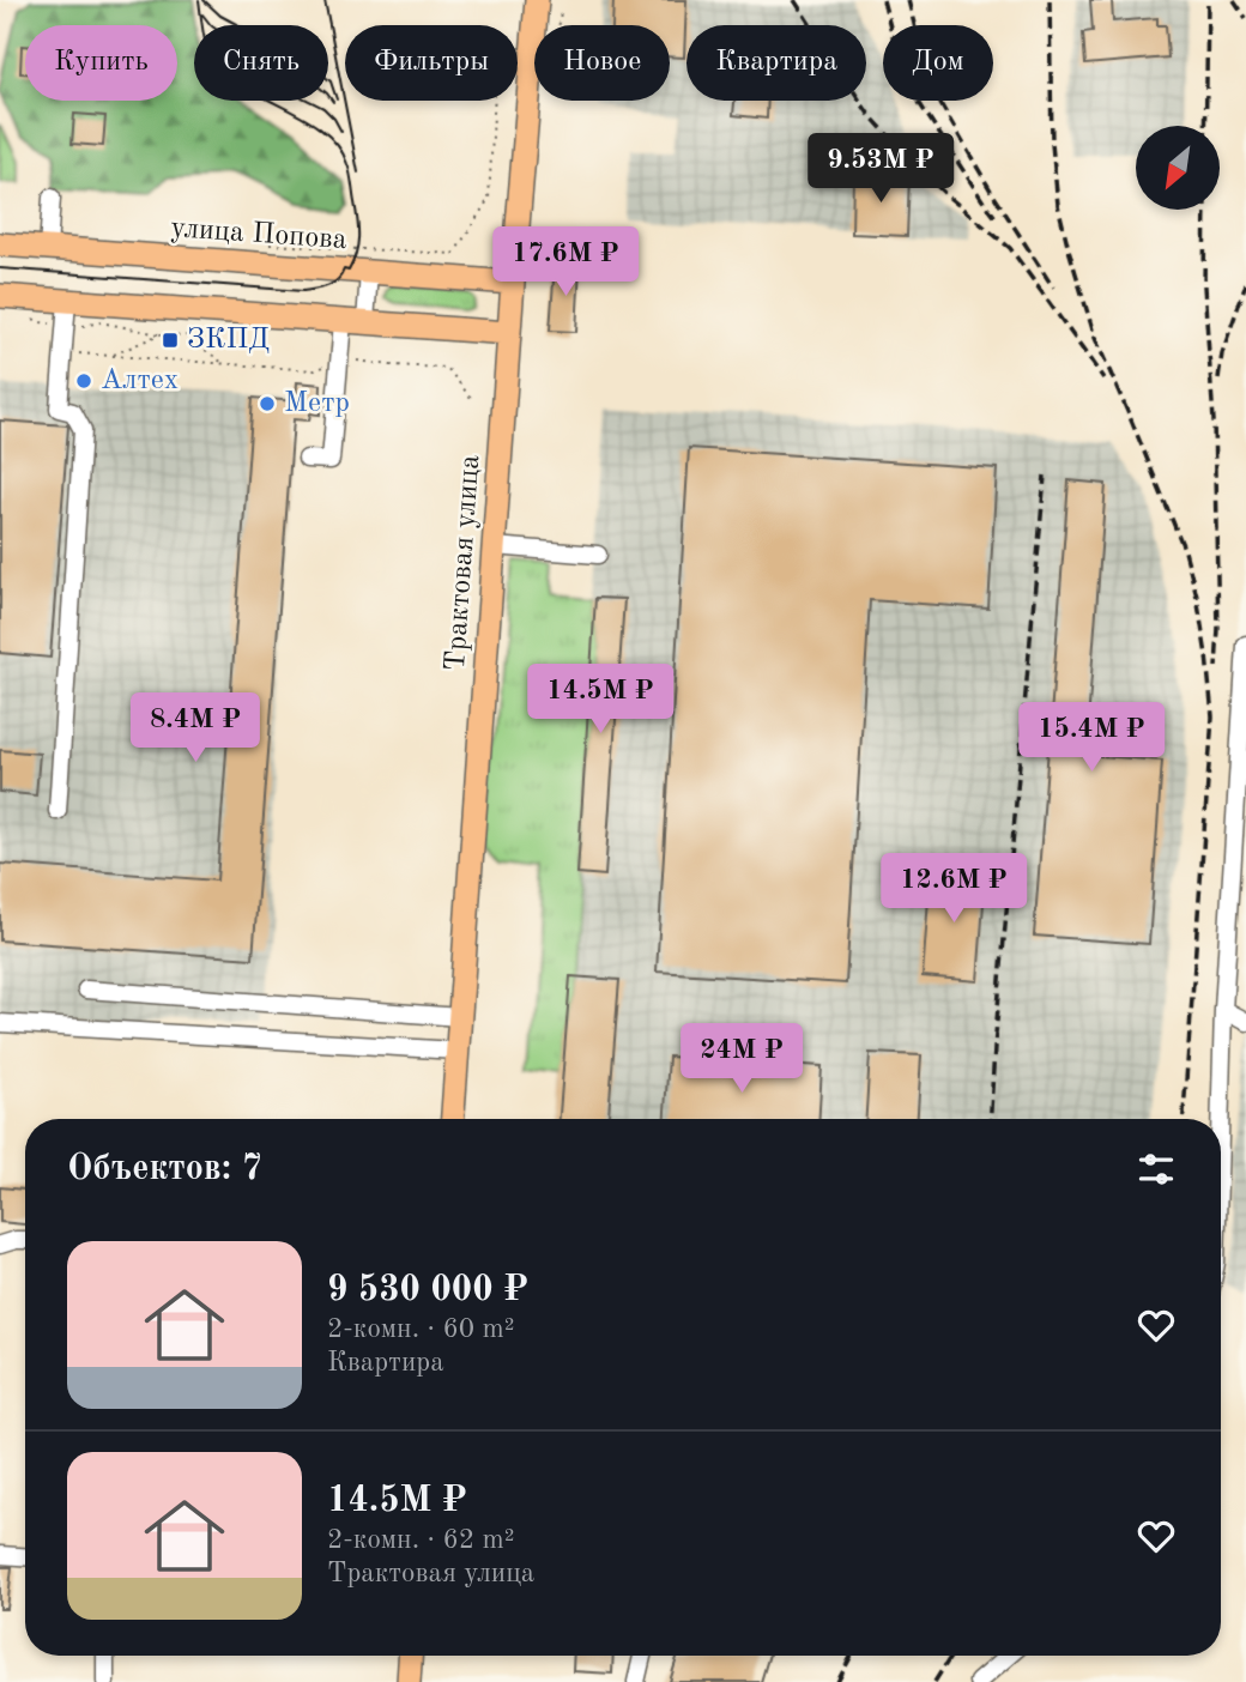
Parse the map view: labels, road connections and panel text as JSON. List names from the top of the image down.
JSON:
{
  "streets": {
    "main road": ["улица Попова", "Трактовая улица"]
  },
  "crossings": [
    ["улица Попова", "Трактовая улица"]
  ],
  "places": {
    "transit": ["ЗКПД"],
    "other": ["Алтех", "Метр"]
  },
  "north": "bottom left",
  "page": {
    "chip": [
      "Купить",
      "Снять",
      "Фильтры",
      "Новое",
      "Квартира",
      "Дом"
    ],
    "price": [
      "9.53M ₽",
      "17.6M ₽",
      "14.5M ₽",
      "8.4M ₽",
      "15.4M ₽",
      "12.6M ₽",
      "24M ₽"
    ],
    "heading": "Объектов: 7",
    "list": [
      {
        "name": "9 530 000 ₽",
        "note": "2-комн. · 60 m² · Квартира"
      },
      {
        "name": "14.5M ₽",
        "note": "2-комн. · 62 m² · Трактовая улица"
      }
    ]
  }
}
